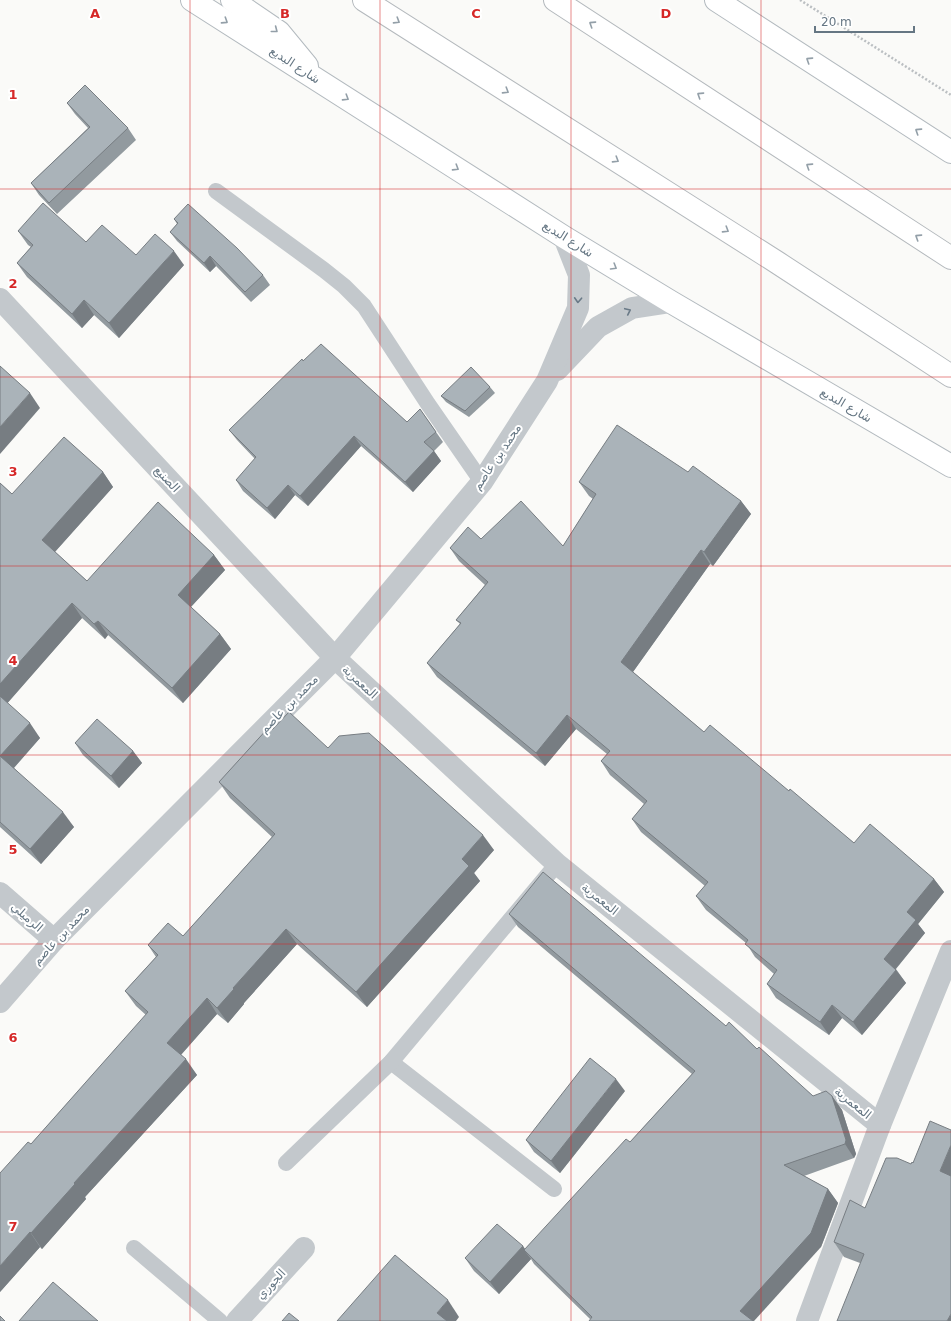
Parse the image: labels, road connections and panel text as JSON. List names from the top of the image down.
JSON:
{
  "streets": {
    "main road": ["شارع البديع"],
    "street": [
      "محمد بن عاصم",
      "الصنيع",
      "المعمرية",
      "الرميلي",
      "الجوري"
    ]
  },
  "crossings": [
    ["شارع البديع", "محمد بن عاصم"],
    ["محمد بن عاصم", "الصنيع"],
    ["محمد بن عاصم", "المعمرية"],
    ["محمد بن عاصم", "الرميلي"],
    ["الصنيع", "المعمرية"]
  ],
  "scale_bar": "20 m",
  "grid": {
    "columns": [
      "A",
      "B",
      "C",
      "D"
    ],
    "rows": [
      "1",
      "2",
      "3",
      "4",
      "5",
      "6",
      "7"
    ]
  }
}
